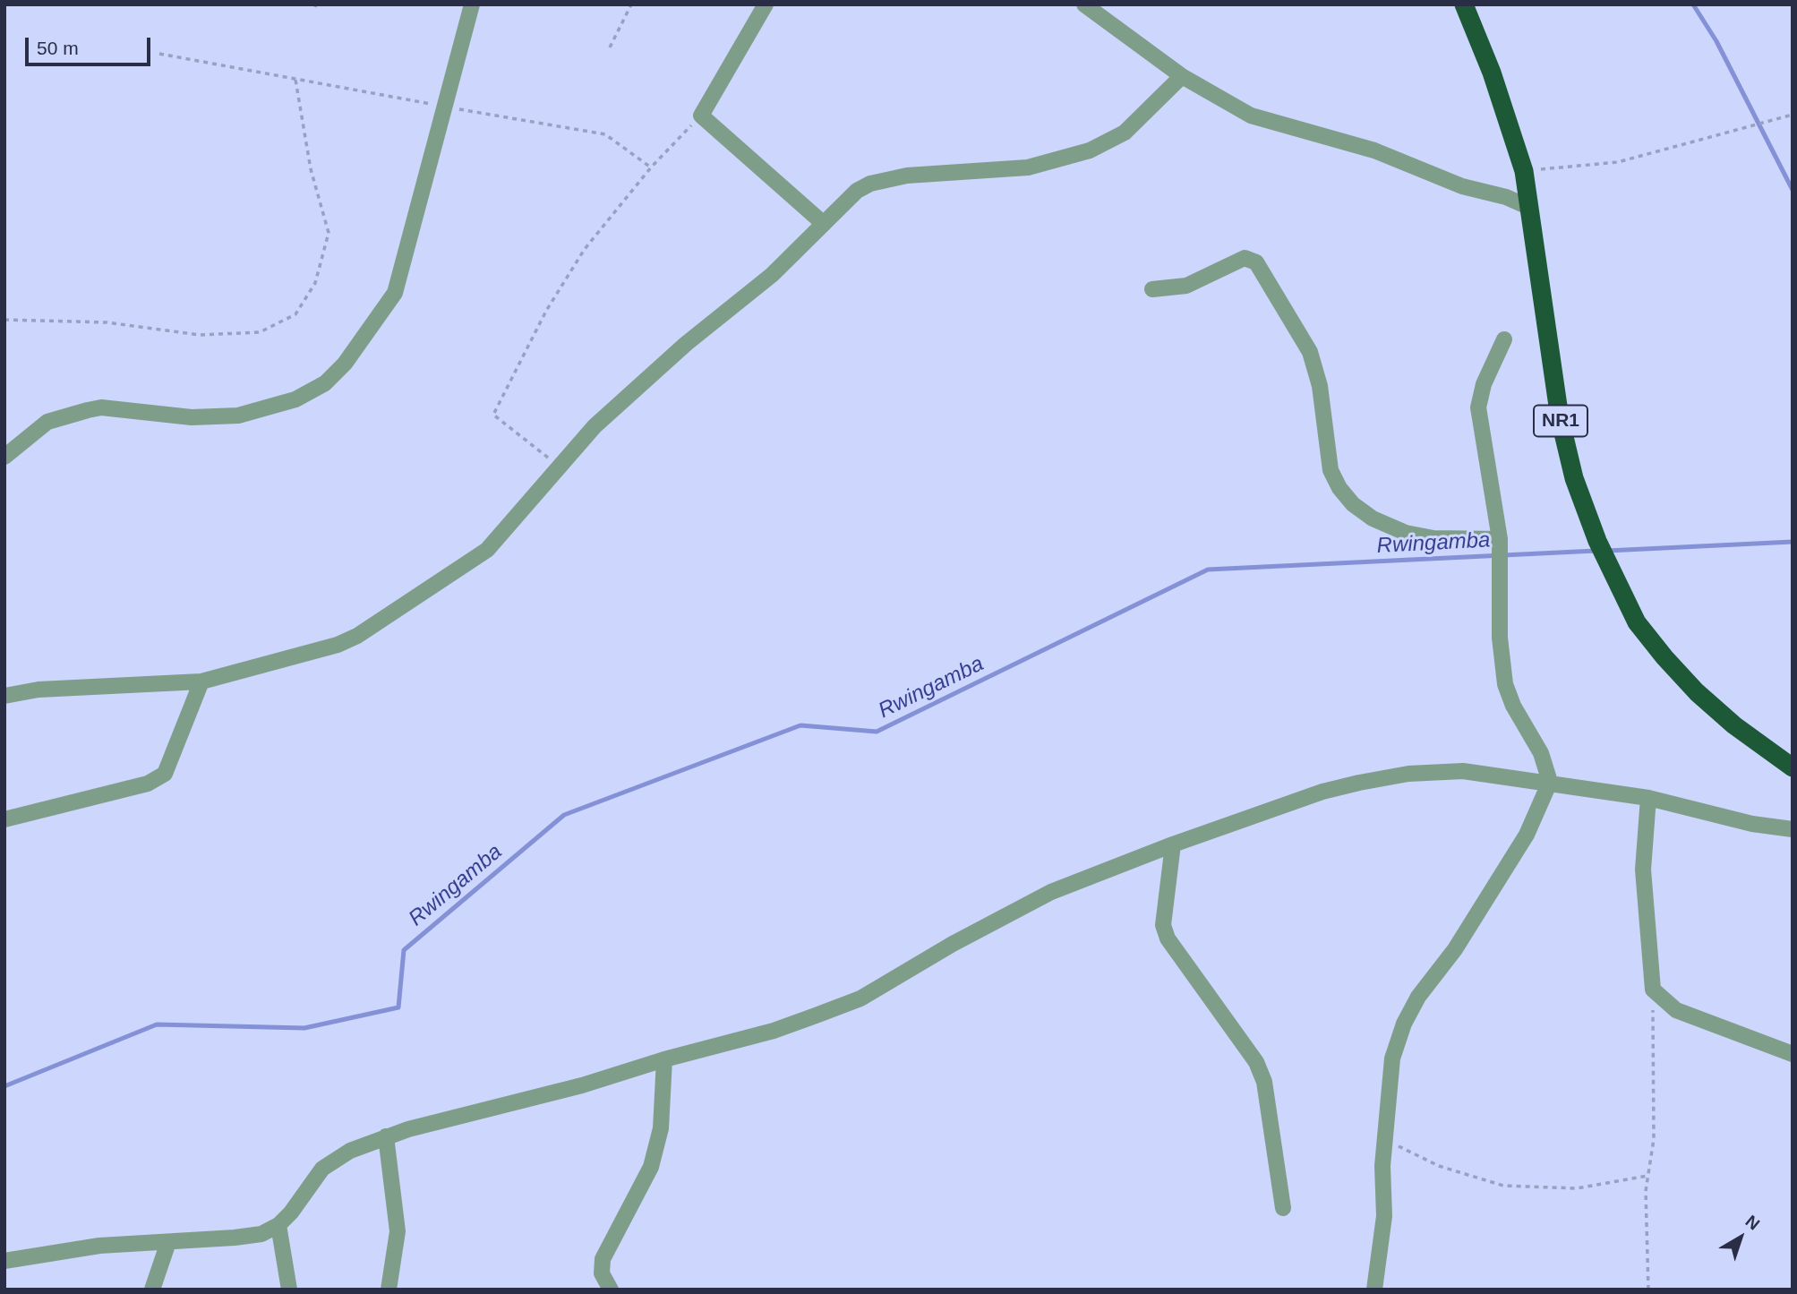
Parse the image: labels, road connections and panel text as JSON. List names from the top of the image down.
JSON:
{
  "streets": {
    "highway": ["NR1"]
  },
  "water": ["Rwingamba"],
  "scale_bar": "50 m",
  "north": "top right"
}
